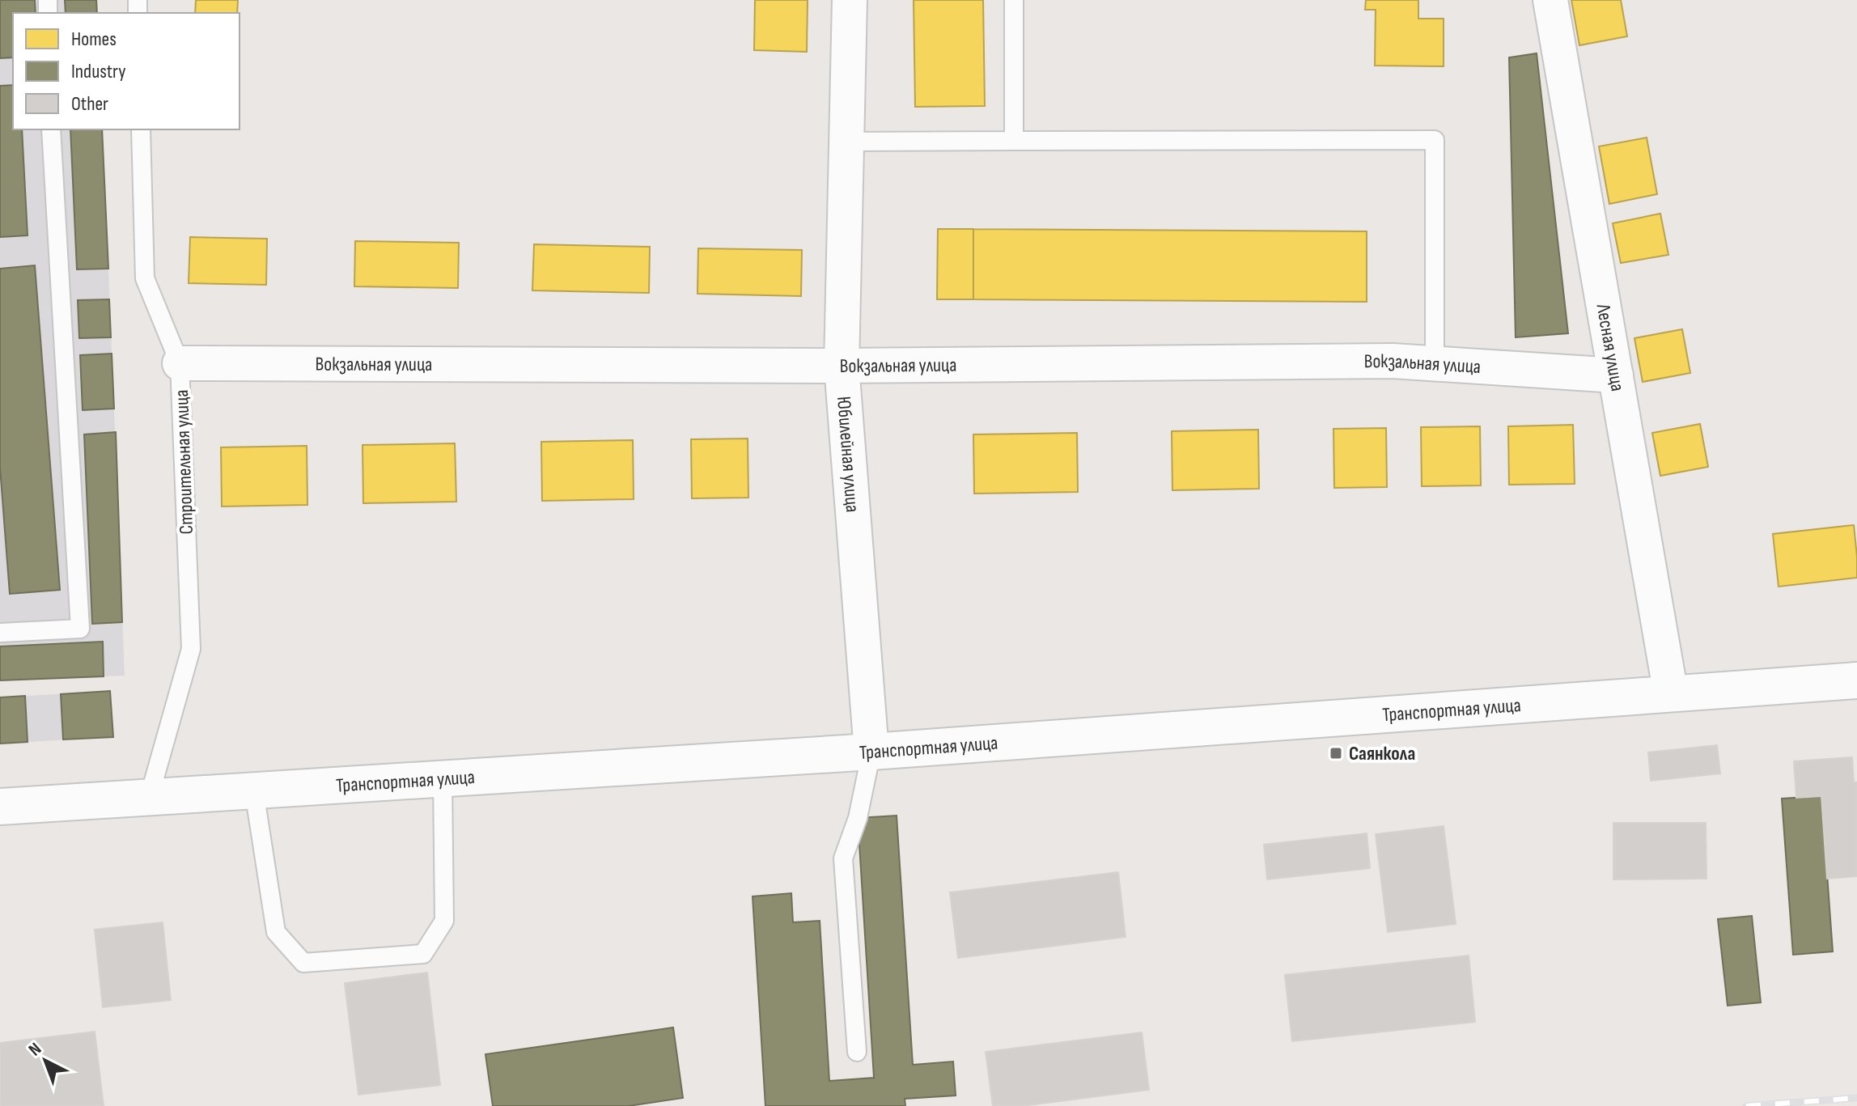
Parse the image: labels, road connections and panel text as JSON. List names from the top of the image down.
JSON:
{
  "streets": {
    "street": [
      "Лесная улица",
      "Вокзальная улица",
      "Юбилейная улица",
      "Транспортная улица"
    ],
    "lane": ["Строительная улица"]
  },
  "crossings": [
    ["Лесная улица", "Вокзальная улица"],
    ["Лесная улица", "Транспортная улица"],
    ["Вокзальная улица", "Юбилейная улица"],
    ["Вокзальная улица", "Строительная улица"],
    ["Юбилейная улица", "Транспортная улица"],
    ["Строительная улица", "Транспортная улица"]
  ],
  "places": {
    "transit": ["Саянкола"]
  },
  "legend": ["Homes", "Industry", "Other"],
  "north": "top left"
}
